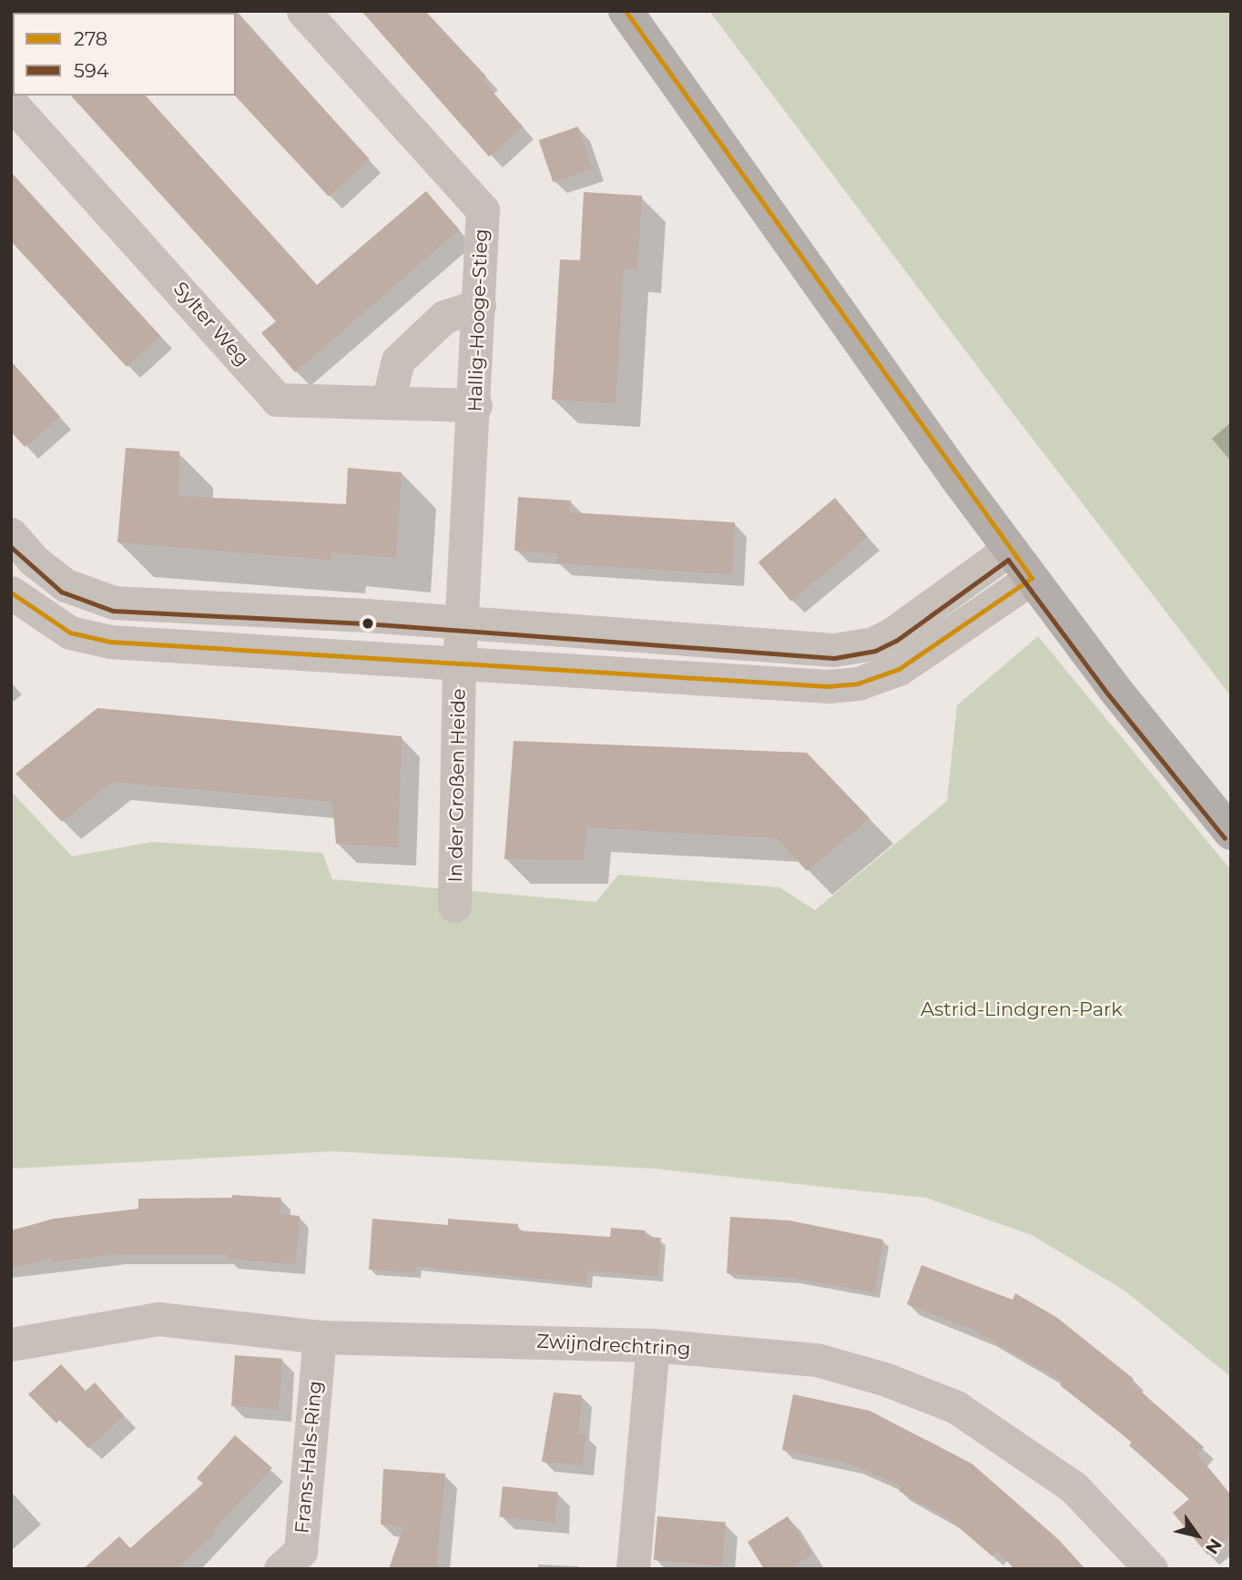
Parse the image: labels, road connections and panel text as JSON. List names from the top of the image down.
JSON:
{
  "streets": {
    "street": [
      "Hallig-Hooge-Stieg",
      "Sylter Weg",
      "In der Großen Heide",
      "Zwijndrechtring",
      "Frans-Hals-Ring"
    ]
  },
  "crossings": [
    ["Hallig-Hooge-Stieg", "Sylter Weg"],
    ["Hallig-Hooge-Stieg", "In der Großen Heide"],
    ["Zwijndrechtring", "Frans-Hals-Ring"]
  ],
  "parks": ["Astrid-Lindgren-Park"],
  "lines": ["transit line 278", "transit line 594"],
  "legend": ["278", "594"],
  "north": "bottom right"
}
